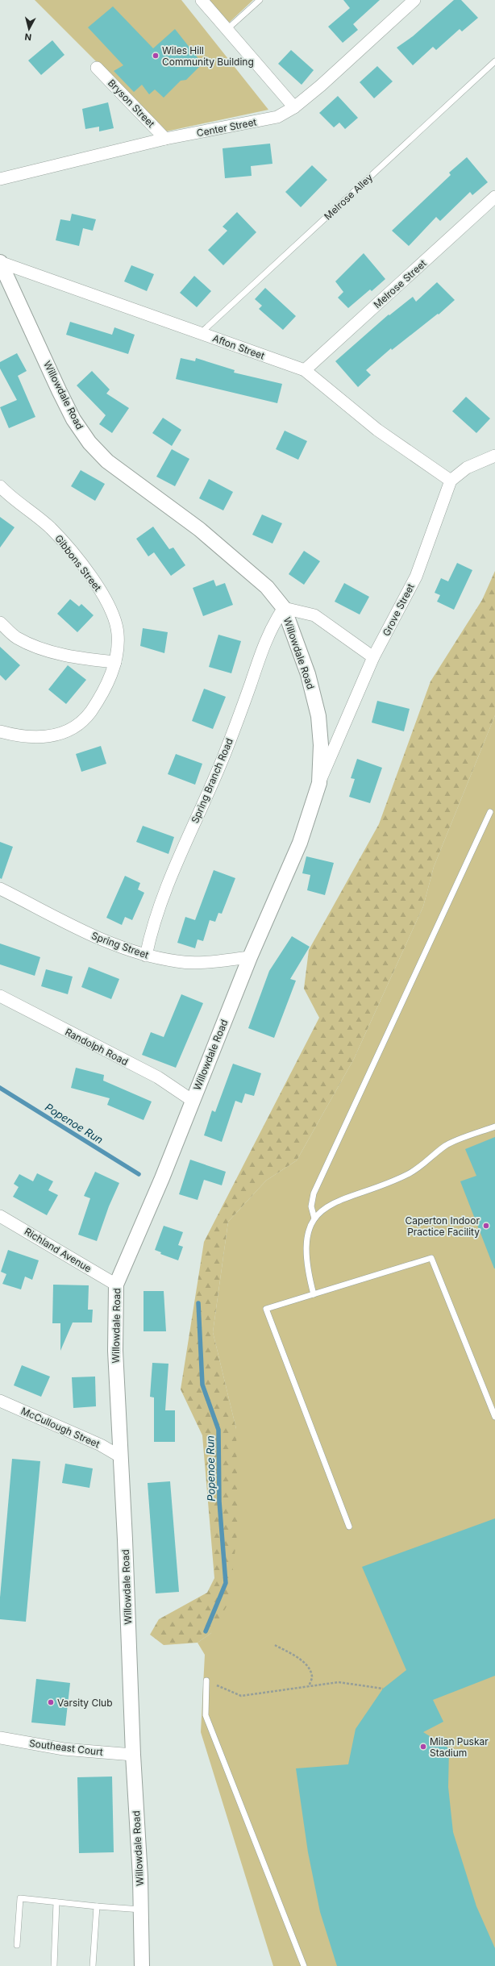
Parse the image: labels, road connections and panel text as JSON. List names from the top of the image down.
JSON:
{
  "streets": {
    "street": [
      "Bryson Street",
      "Center Street",
      "Melrose Street",
      "Afton Street",
      "Willowdale Road",
      "Gibbons Street",
      "Grove Street",
      "Spring Branch Road",
      "Spring Street",
      "Randolph Road",
      "Richland Avenue",
      "McCullough Street",
      "Southeast Court"
    ],
    "lane": ["Melrose Alley"]
  },
  "crossings": [
    ["Bryson Street", "Center Street"],
    ["Melrose Alley", "Afton Street"],
    ["Melrose Street", "Afton Street"],
    ["Afton Street", "Willowdale Road"],
    ["Afton Street", "Grove Street"],
    ["Willowdale Road", "Grove Street"],
    ["Willowdale Road", "Spring Branch Road"],
    ["Willowdale Road", "Spring Street"],
    ["Willowdale Road", "Randolph Road"],
    ["Willowdale Road", "Richland Avenue"],
    ["Willowdale Road", "McCullough Street"],
    ["Willowdale Road", "Southeast Court"],
    ["Spring Branch Road", "Spring Street"]
  ],
  "water": ["Popenoe Run"],
  "places": [
    "Wiles Hill Community Building",
    "Caperton Indoor Practice Facility",
    "Varsity Club",
    "Milan Puskar Stadium"
  ],
  "north": "bottom"
}
